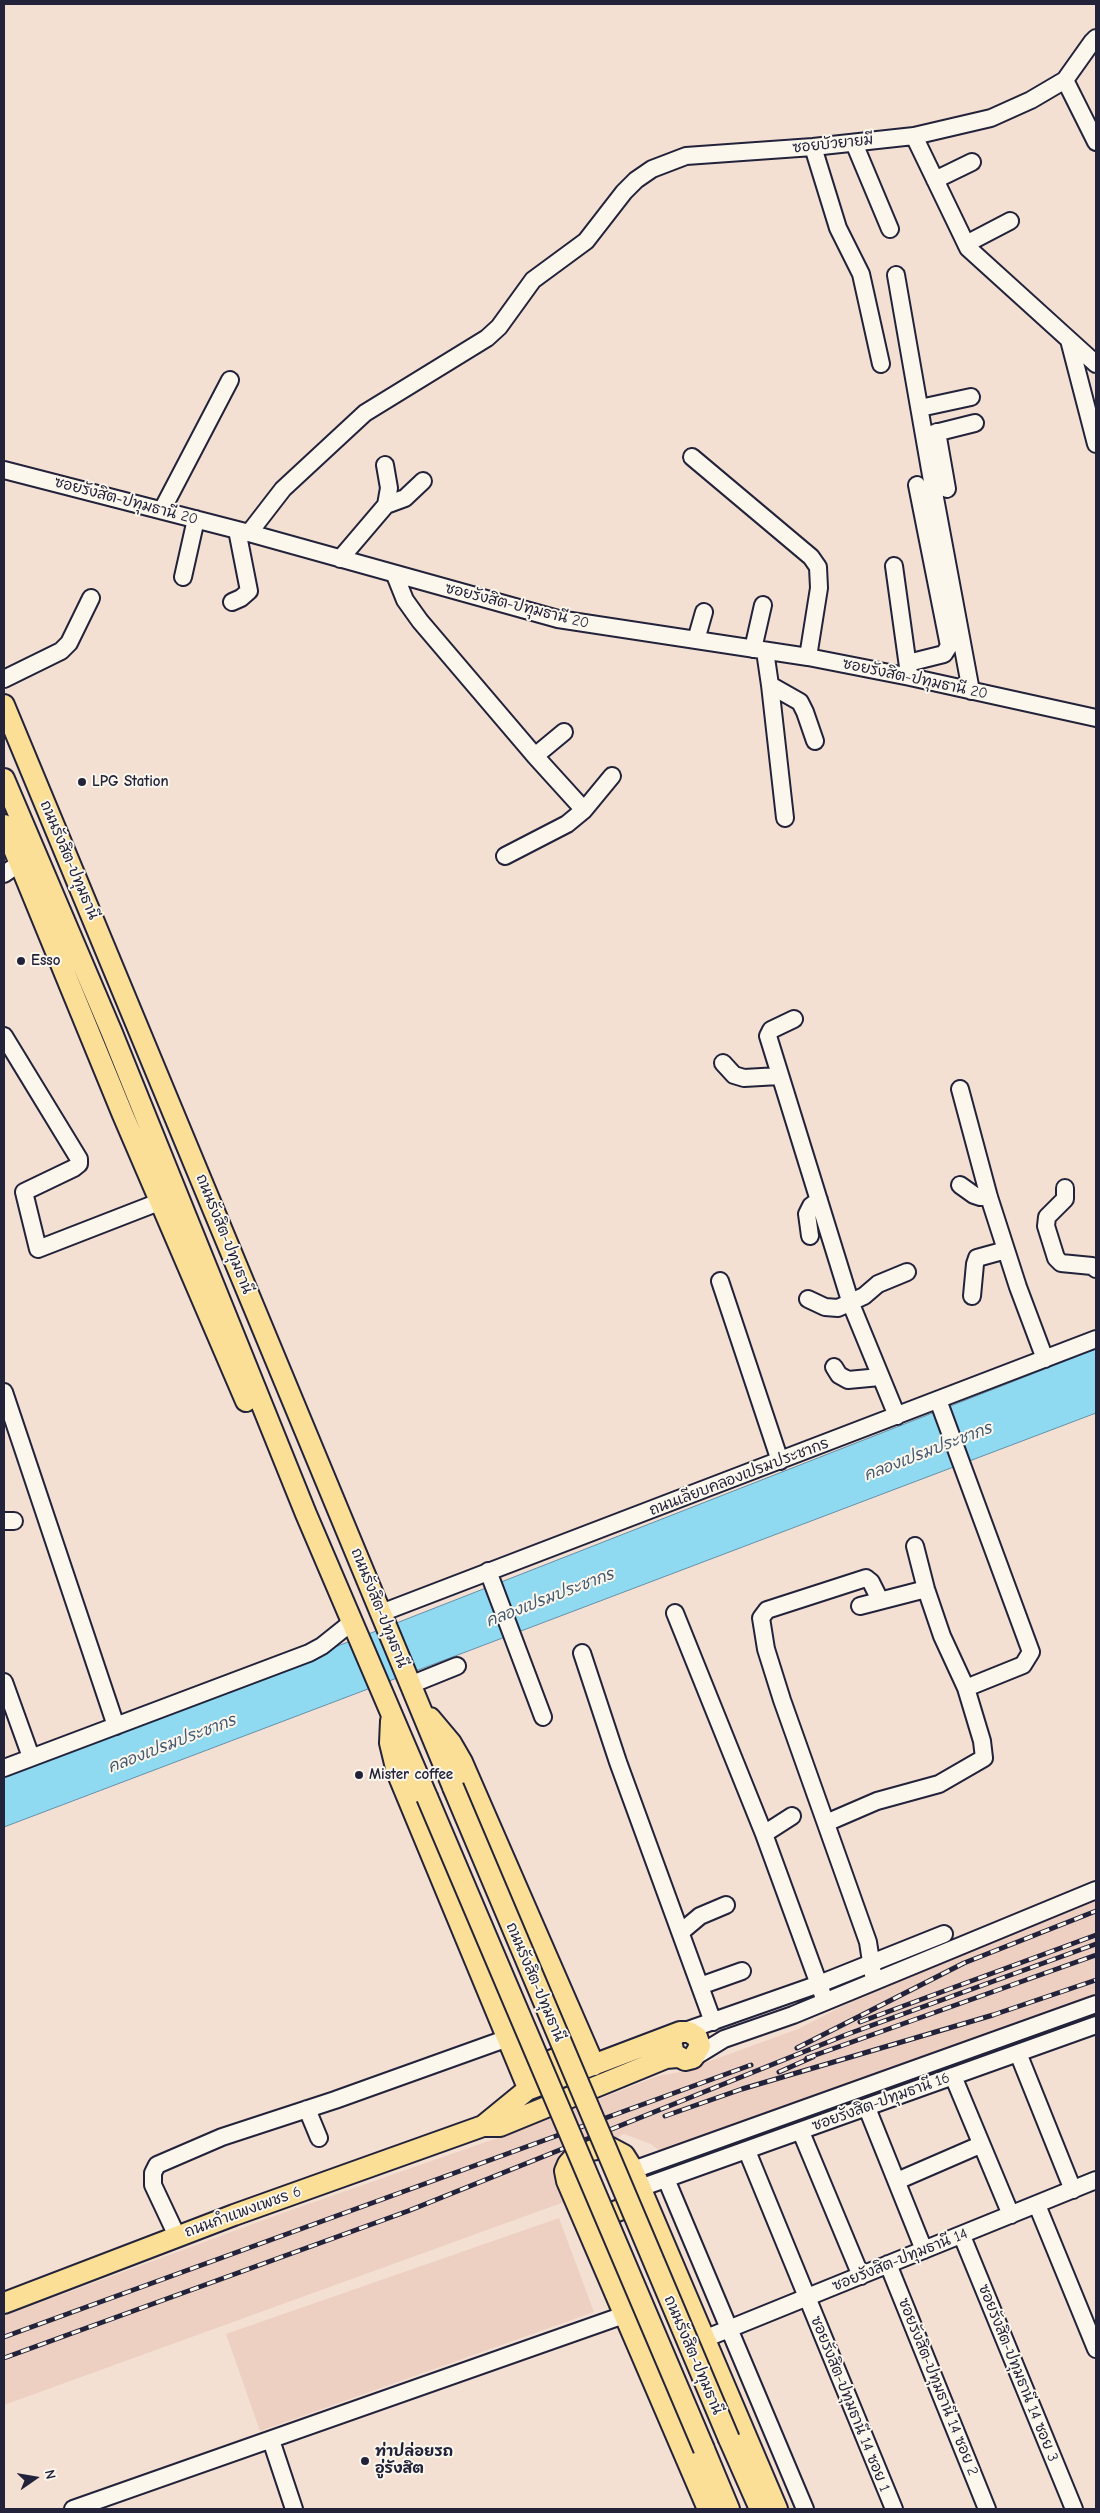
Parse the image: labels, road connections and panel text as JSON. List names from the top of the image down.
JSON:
{
  "streets": {
    "main road": ["ถนนรังสิต-ปทุมธานี", "ถนนกำแพงเพชร 6"],
    "street": [
      "ซอยบัวยายมี",
      "ซอยรังสิต-ปทุมธานี 20",
      "ถนนเลียบคลองเปรมประชากร",
      "ซอยรังสิต-ปทุมธานี 16",
      "ซอยรังสิต-ปทุมธานี 14",
      "ซอยรังสิต-ปทุมธานี 14 ซอย 3",
      "ซอยรังสิต-ปทุมธานี 14 ซอย 2",
      "ซอยรังสิต-ปทุมธานี 14 ซอย 1"
    ]
  },
  "crossings": [
    ["ซอยบัวยายมี", "ซอยรังสิต-ปทุมธานี 20"],
    ["ถนนรังสิต-ปทุมธานี", "ถนนเลียบคลองเปรมประชากร"],
    ["ซอยรังสิต-ปทุมธานี 16", "ซอยรังสิต-ปทุมธานี 14 ซอย 1"],
    ["ซอยรังสิต-ปทุมธานี 14", "ซอยรังสิต-ปทุมธานี 14 ซอย 3"],
    ["ซอยรังสิต-ปทุมธานี 14", "ซอยรังสิต-ปทุมธานี 14 ซอย 2"],
    ["ซอยรังสิต-ปทุมธานี 14", "ซอยรังสิต-ปทุมธานี 14 ซอย 1"]
  ],
  "water": ["คลองเปรมประชากร"],
  "places": [
    "LPG Station",
    "Esso",
    "Mister coffee",
    "ท่าปล่อยรถ อู่รังสิต"
  ],
  "north": "right"
}
